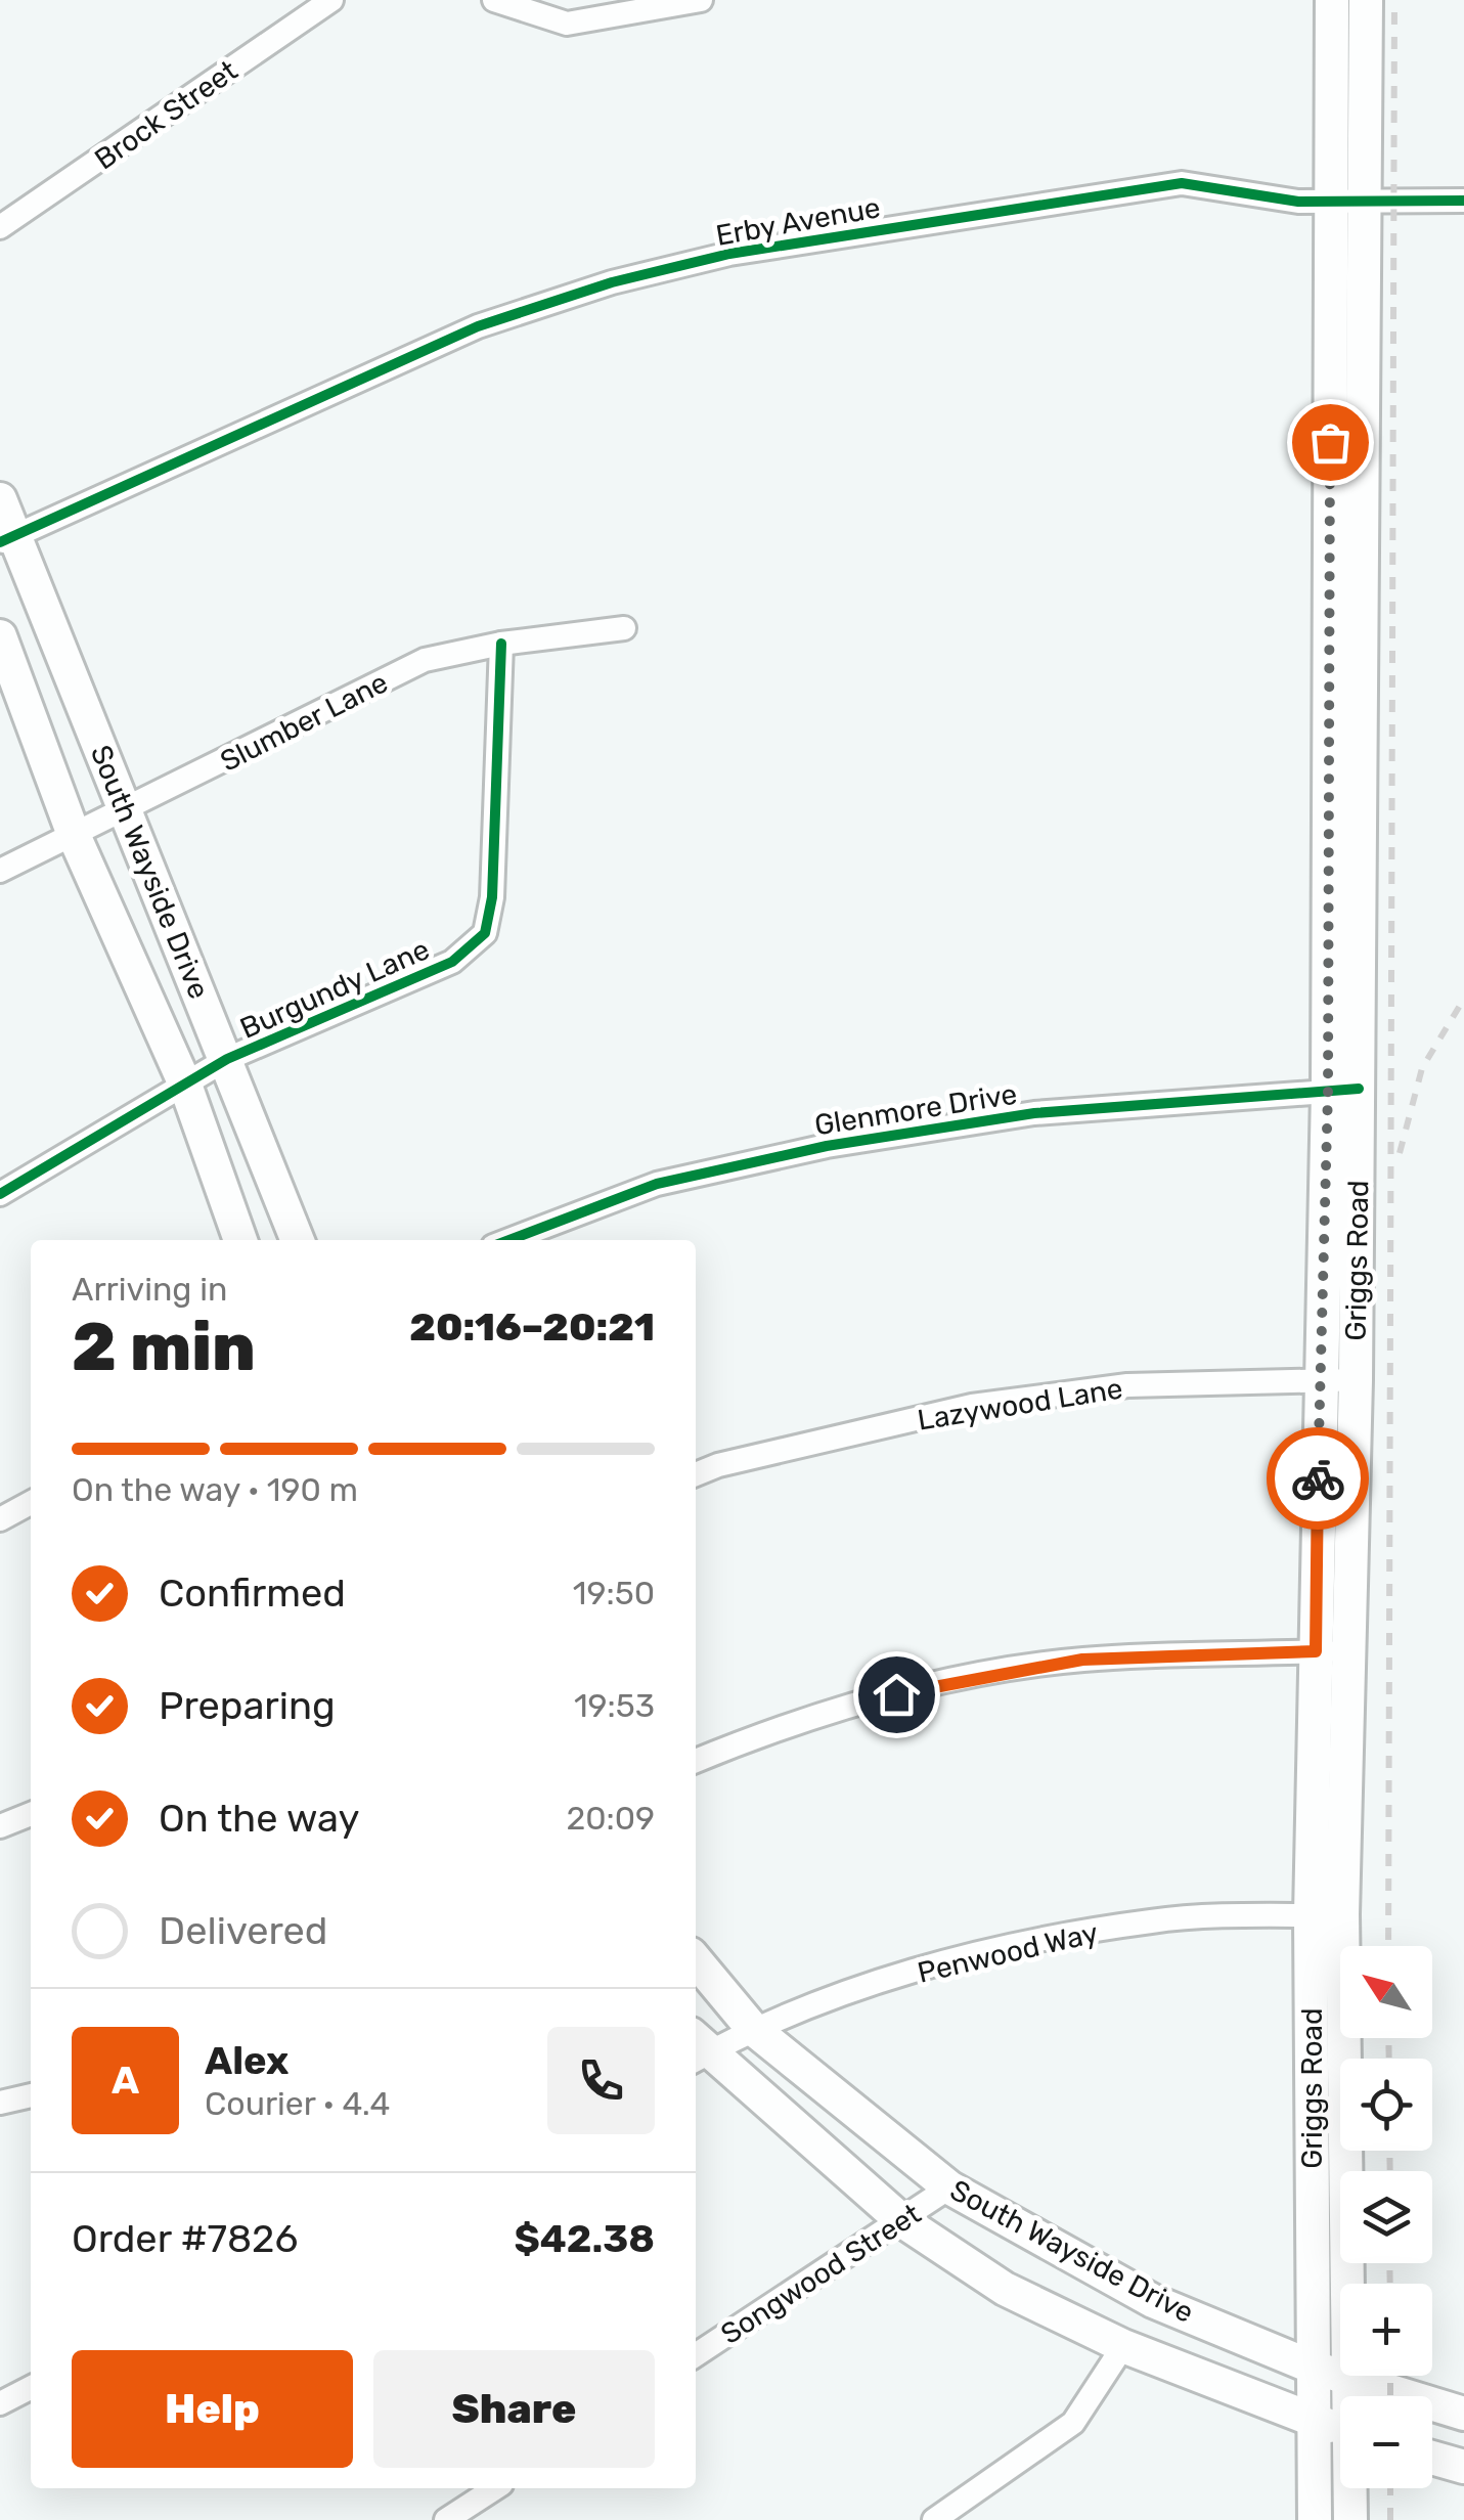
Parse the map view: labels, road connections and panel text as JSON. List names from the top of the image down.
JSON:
{
  "streets": {
    "main road": ["South Wayside Drive", "Griggs Road"],
    "street": [
      "Brock Street",
      "Erby Avenue",
      "Slumber Lane",
      "Burgundy Lane",
      "Glenmore Drive",
      "Lazywood Lane",
      "Penwood Way",
      "Songwood Street"
    ]
  },
  "crossings": [
    ["Erby Avenue", "South Wayside Drive"],
    ["Erby Avenue", "Griggs Road"],
    ["Slumber Lane", "South Wayside Drive"],
    ["Slumber Lane", "Burgundy Lane"],
    ["South Wayside Drive", "Burgundy Lane"],
    ["South Wayside Drive", "Griggs Road"],
    ["South Wayside Drive", "Penwood Way"],
    ["South Wayside Drive", "Songwood Street"],
    ["Glenmore Drive", "Griggs Road"],
    ["Griggs Road", "Lazywood Lane"],
    ["Griggs Road", "Penwood Way"]
  ],
  "north": "top left",
  "page": {
    "heading": ["2 min", "Arriving in", "20:16–20:21"],
    "panel": [
      "Alex",
      "Courier · 4.4",
      "Order #7826",
      "$42.38"
    ],
    "bar": "On the way · 190 m",
    "list": [
      ["Confirmed", "19:50"],
      ["Preparing", "19:53"],
      ["On the way", "20:09"],
      "Delivered"
    ],
    "map_buttons": ["+", "−"],
    "round": "A",
    "buttons": ["Help", "Share"]
  }
}
